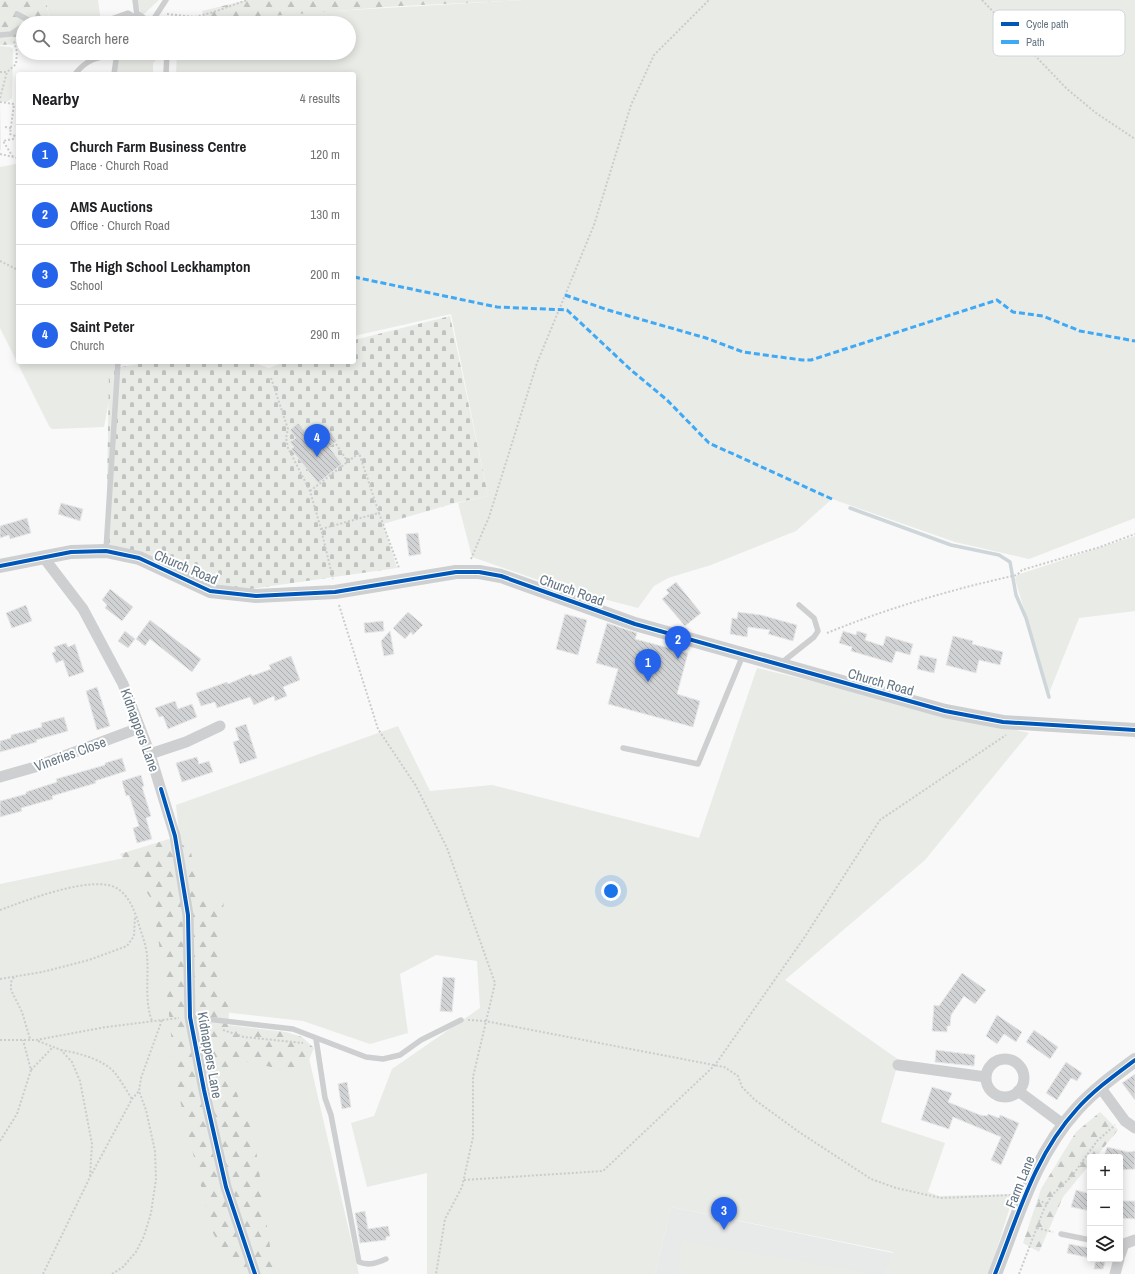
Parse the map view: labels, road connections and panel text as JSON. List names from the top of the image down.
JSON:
{
  "streets": {
    "street": [
      "Church Road",
      "Kidnappers Lane",
      "Vineries Close",
      "Farm Lane"
    ]
  },
  "crossings": [
    ["Church Road", "Kidnappers Lane"],
    ["Kidnappers Lane", "Vineries Close"]
  ],
  "legend": ["Cycle path", "Path"],
  "page": {
    "search": "Search here",
    "heading": ["Nearby", "4 results"],
    "list": [
      {
        "mark": "1",
        "name": "Church Farm Business Centre",
        "note": "Place · Church Road",
        "value": "120 m"
      },
      {
        "mark": "2",
        "name": "AMS Auctions",
        "note": "Office · Church Road",
        "value": "130 m"
      },
      {
        "mark": "3",
        "name": "The High School Leckhampton",
        "note": "School",
        "value": "200 m"
      },
      {
        "mark": "4",
        "name": "Saint Peter",
        "note": "Church",
        "value": "290 m"
      }
    ],
    "pins": [
      "4",
      "2",
      "1",
      "3"
    ],
    "map_buttons": ["+", "−"]
  }
}
